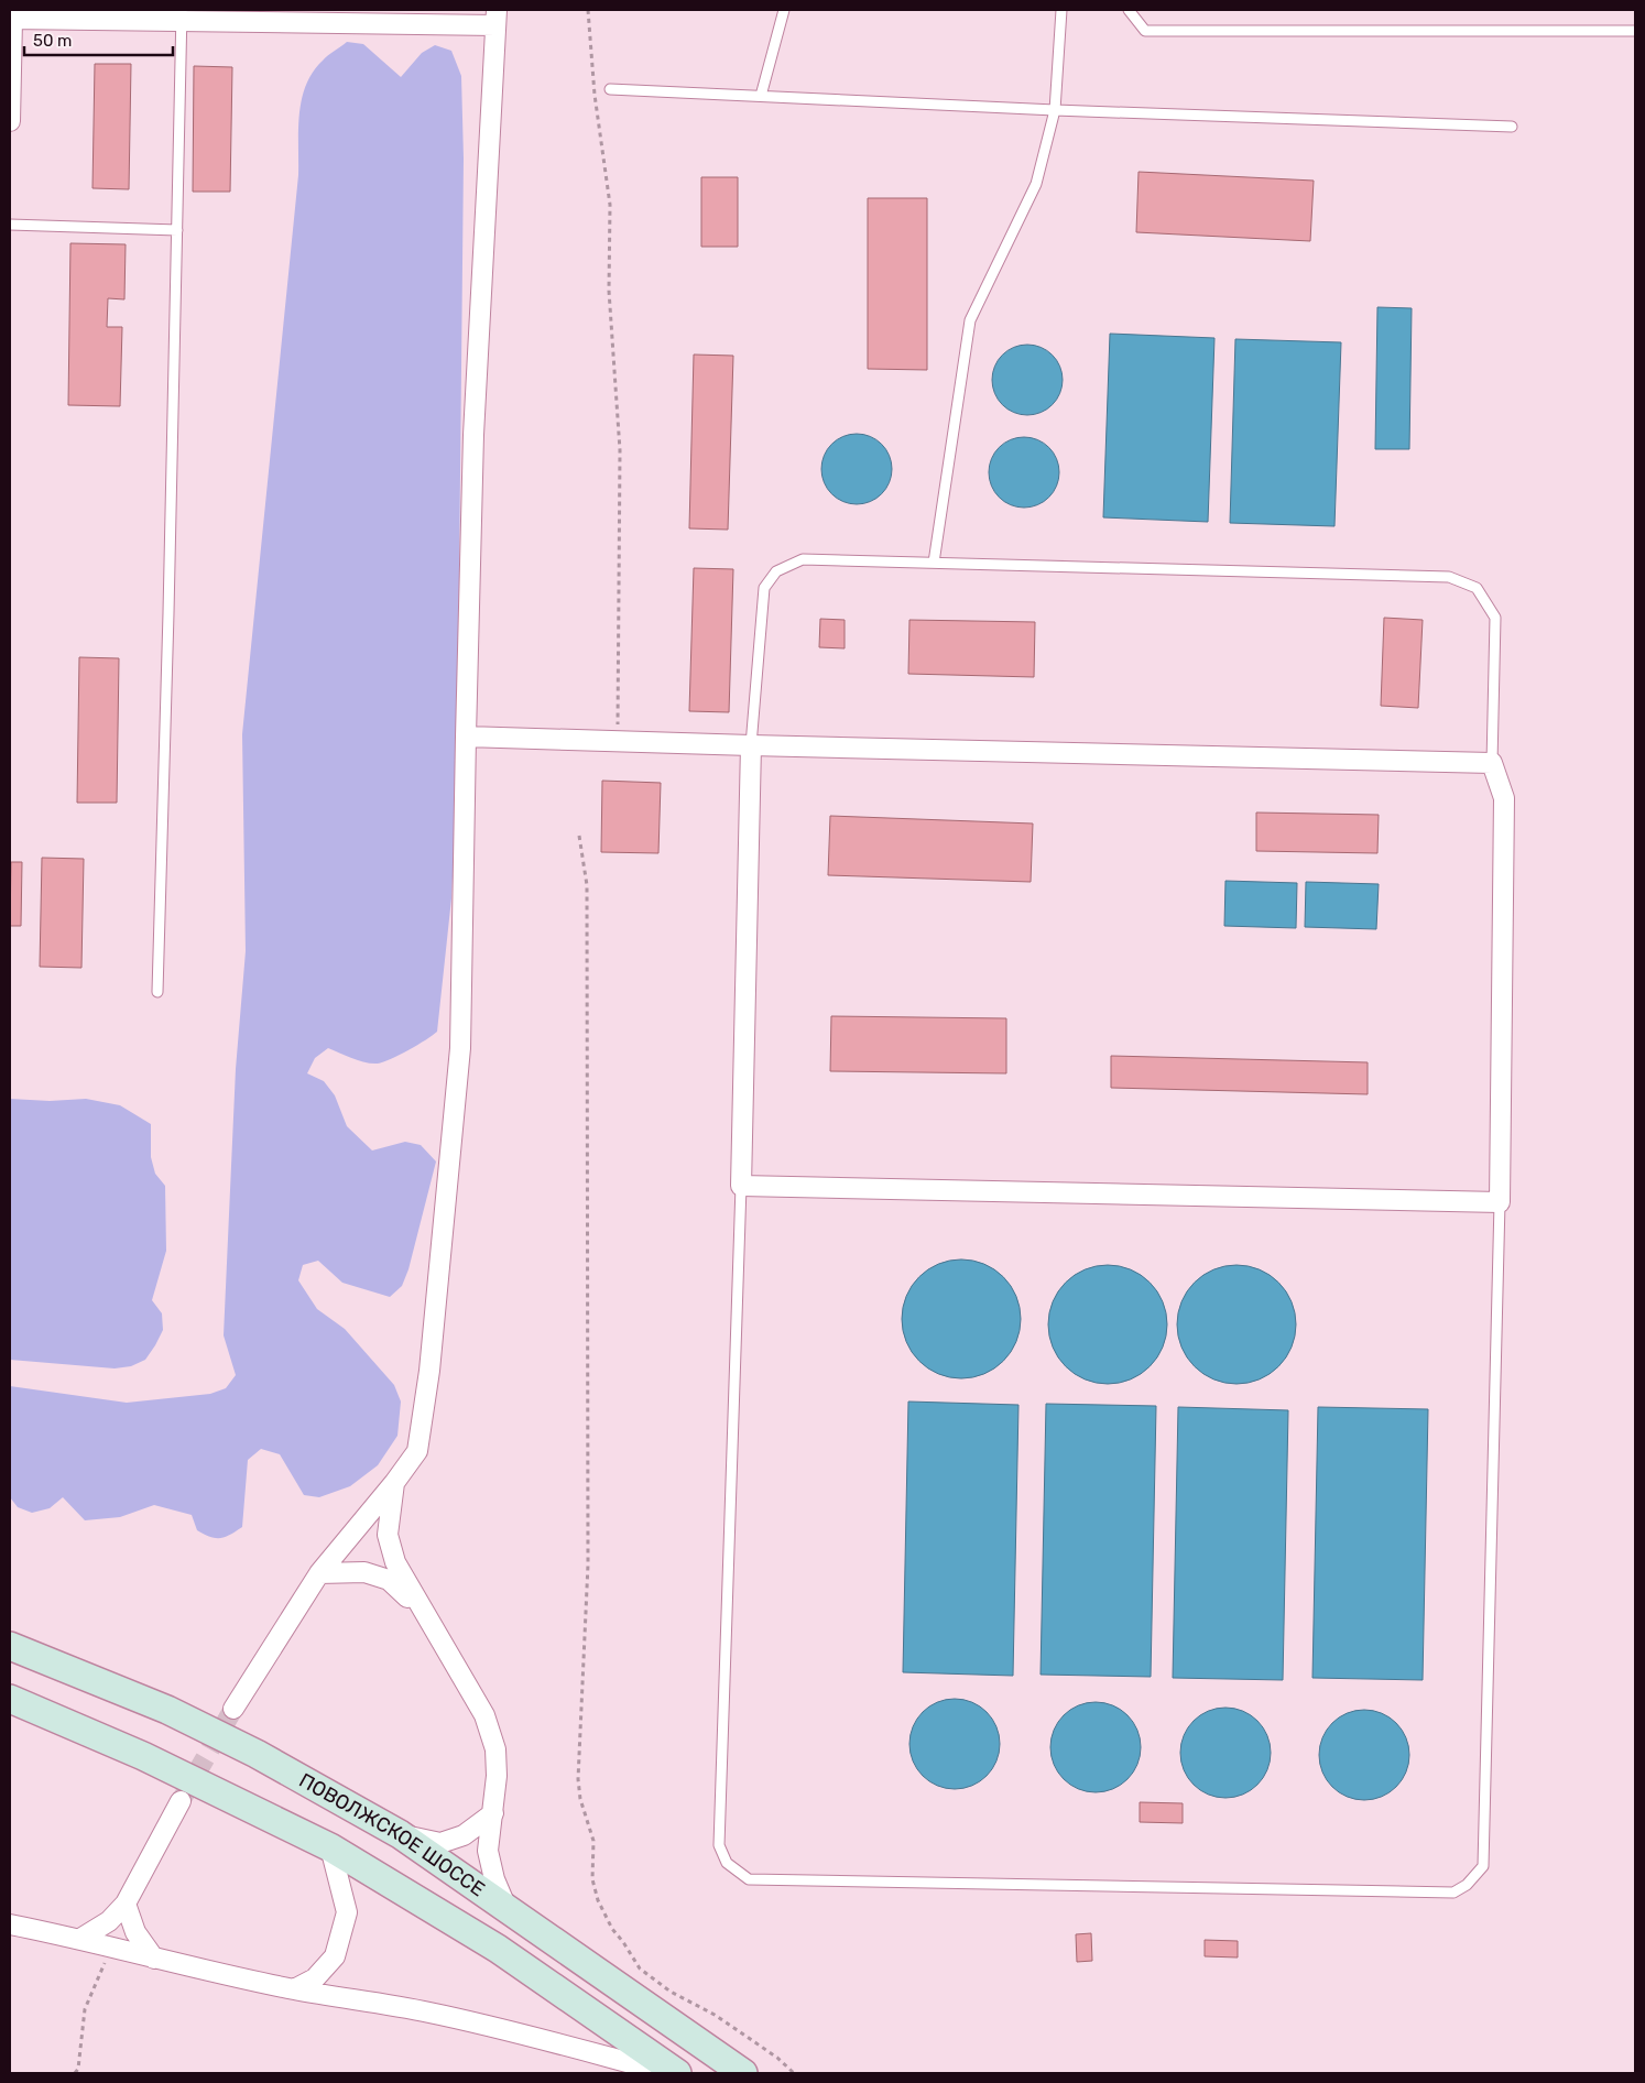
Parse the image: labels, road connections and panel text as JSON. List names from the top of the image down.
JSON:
{
  "streets": {
    "street": ["ПОВОЛЖСКОЕ ШОССЕ"]
  },
  "scale_bar": "50 m"
}
